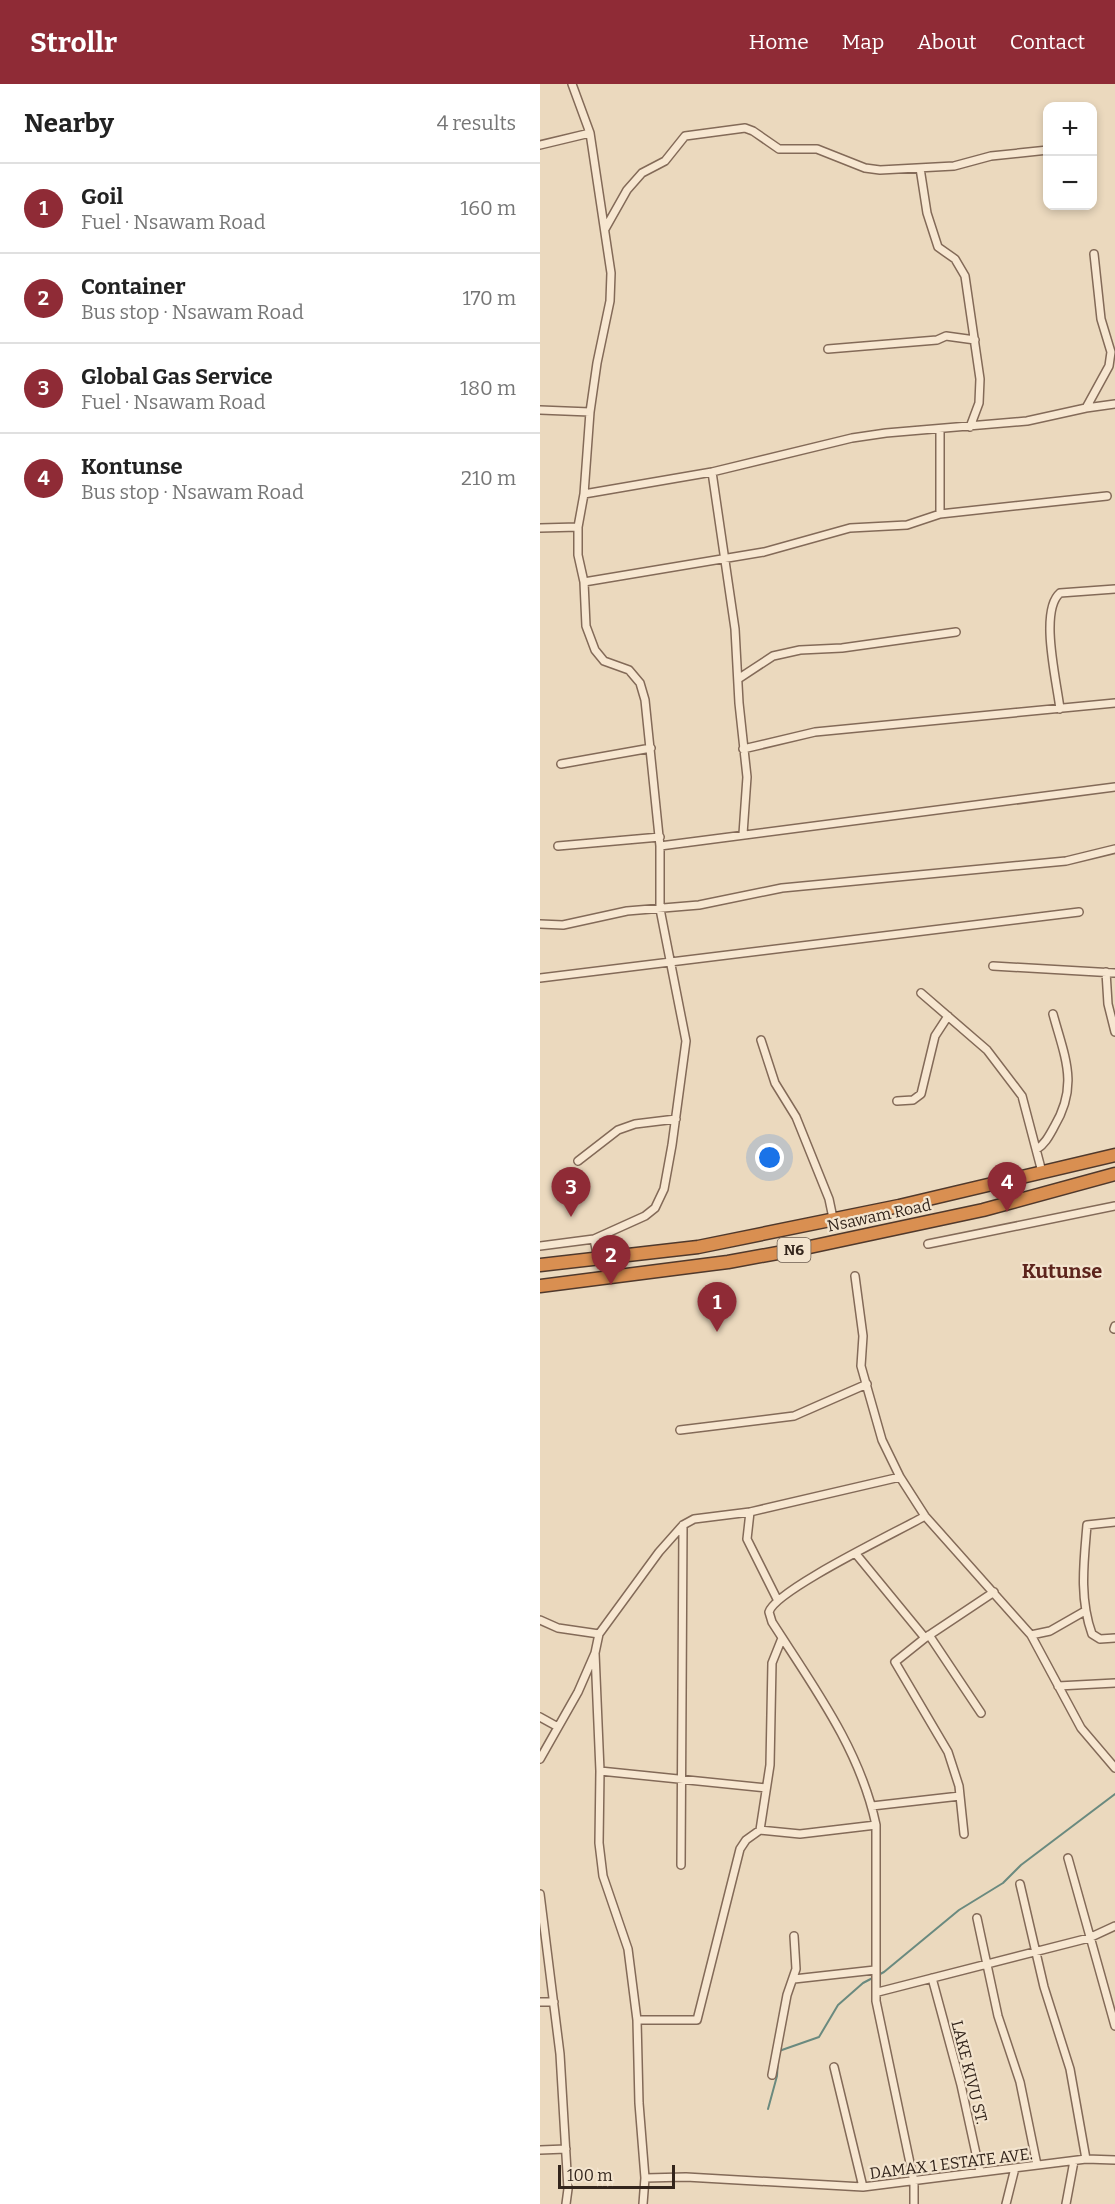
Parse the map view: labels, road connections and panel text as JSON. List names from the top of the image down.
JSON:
{
  "streets": {
    "highway": ["Nsawam Road", "N6"],
    "street": ["LAKE KIVU ST.", "DAMAX 1 ESTATE AVE."]
  },
  "crossings": [
    ["LAKE KIVU ST.", "DAMAX 1 ESTATE AVE."]
  ],
  "districts": ["Kutunse"],
  "scale_bar": "100 m",
  "page": {
    "header": "Strollr",
    "nav": [
      "Home",
      "Map",
      "About",
      "Contact"
    ],
    "heading": ["Nearby", "4 results"],
    "map_buttons": ["+", "−"],
    "list": [
      {
        "mark": "1",
        "name": "Goil",
        "note": "Fuel · Nsawam Road",
        "value": "160 m"
      },
      {
        "mark": "2",
        "name": "Container",
        "note": "Bus stop · Nsawam Road",
        "value": "170 m"
      },
      {
        "mark": "3",
        "name": "Global Gas Service",
        "note": "Fuel · Nsawam Road",
        "value": "180 m"
      },
      {
        "mark": "4",
        "name": "Kontunse",
        "note": "Bus stop · Nsawam Road",
        "value": "210 m"
      }
    ],
    "pins": [
      "4",
      "3",
      "2",
      "1"
    ],
    "scale": "100 m"
  }
}
